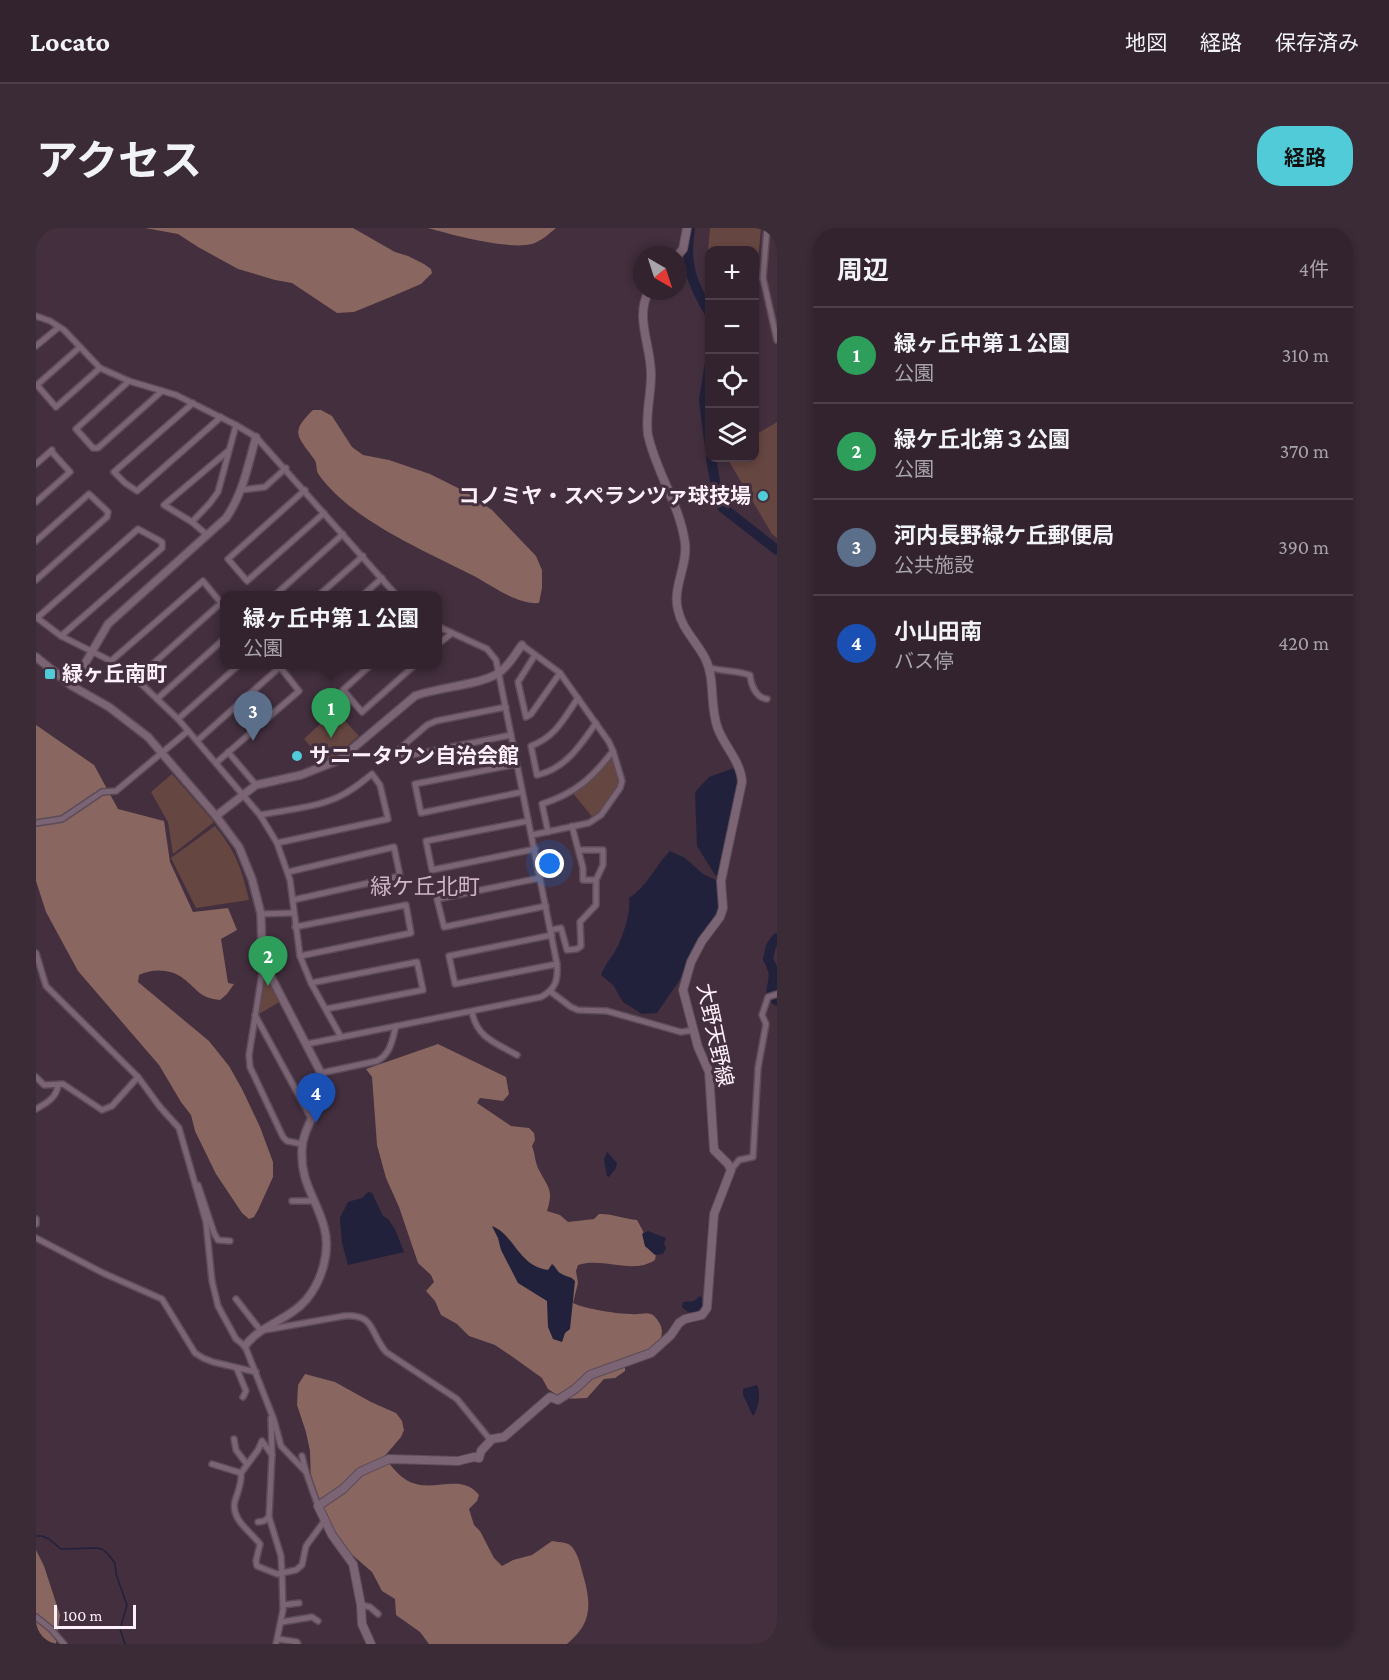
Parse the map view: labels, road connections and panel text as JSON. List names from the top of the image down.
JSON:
{
  "streets": {
    "main road": ["大野天野線"]
  },
  "districts": ["緑ケ丘北町"],
  "places": {
    "other": ["コノミヤ・スペランツァ球技場", "サニータウン自治会館"],
    "transit": ["緑ヶ丘南町"]
  },
  "scale_bar": "100 m",
  "north": "bottom right",
  "page": {
    "header": "Locato",
    "nav": ["地図", "経路", "保存済み"],
    "title": "アクセス",
    "buttons": "経路",
    "heading": ["周辺", "4件"],
    "map_buttons": ["+", "−"],
    "list": [
      {
        "mark": "1",
        "name": "緑ヶ丘中第１公園",
        "note": "公園",
        "value": "310 m"
      },
      {
        "mark": "2",
        "name": "緑ケ丘北第３公園",
        "note": "公園",
        "value": "370 m"
      },
      {
        "mark": "3",
        "name": "河内長野緑ケ丘郵便局",
        "note": "公共施設",
        "value": "390 m"
      },
      {
        "mark": "4",
        "name": "小山田南",
        "note": "バス停",
        "value": "420 m"
      }
    ],
    "popup": ["緑ヶ丘中第１公園", "公園"],
    "pins": [
      "1",
      "3",
      "2",
      "4"
    ],
    "scale": "100 m"
  }
}
